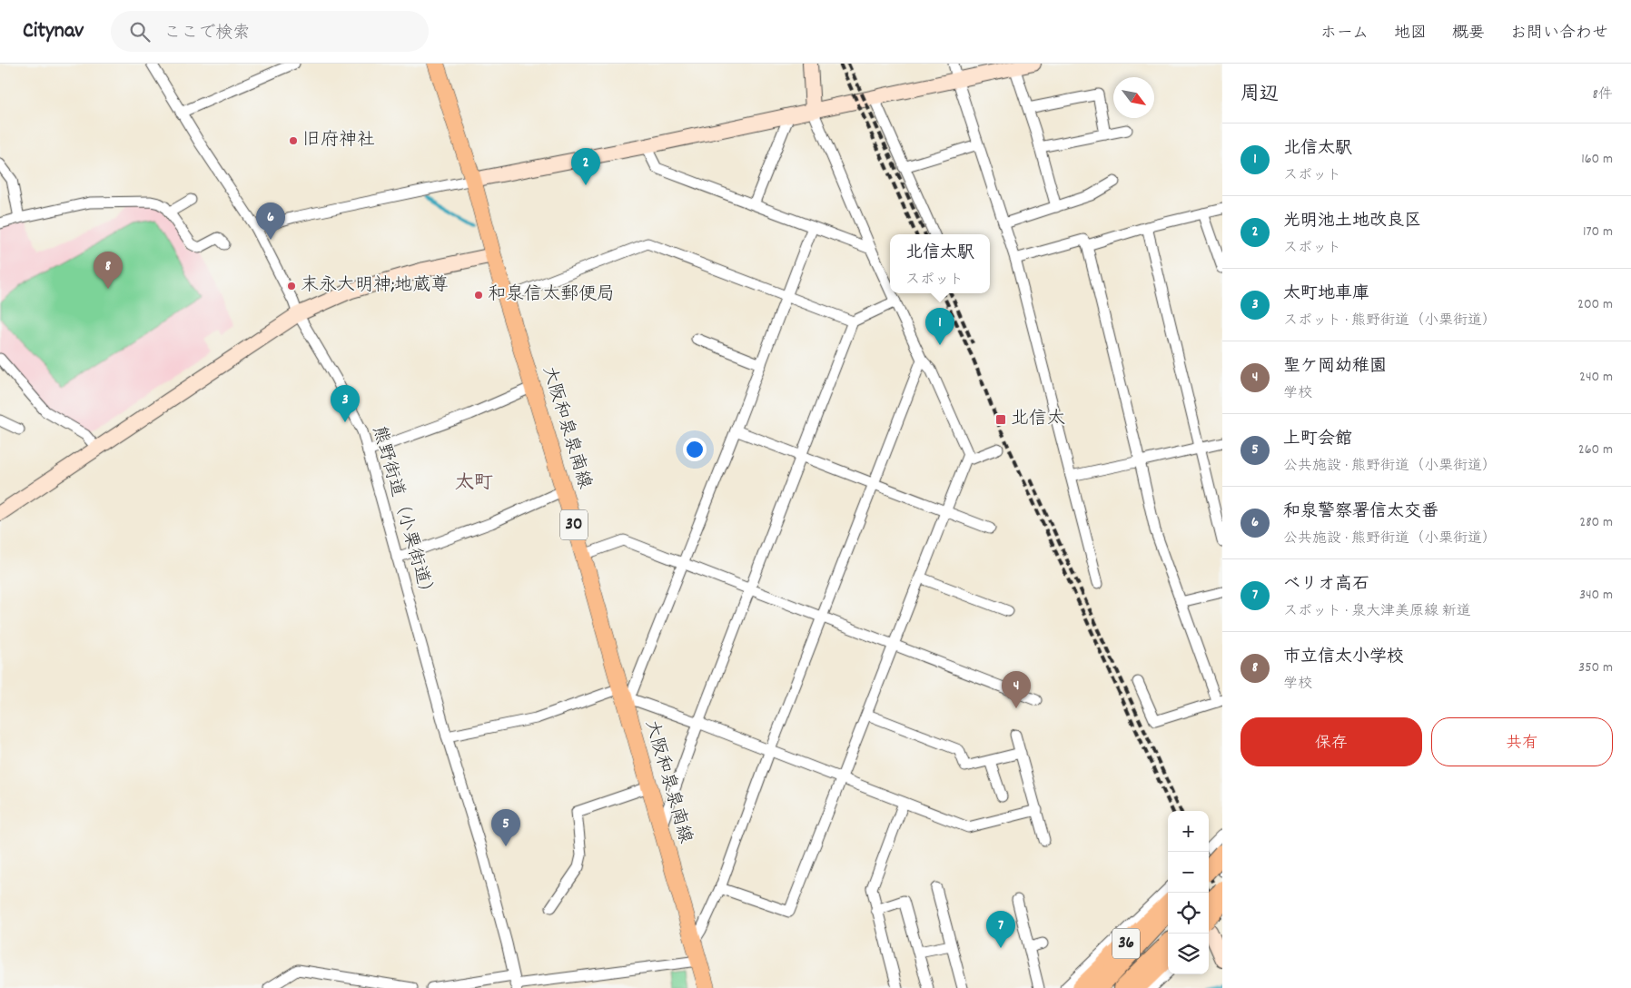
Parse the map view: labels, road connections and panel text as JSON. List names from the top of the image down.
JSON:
{
  "streets": {
    "main road": ["大阪和泉泉南線", "30", "36"],
    "street": ["熊野街道（小栗街道）"]
  },
  "districts": ["太町"],
  "places": {
    "other": ["旧府神社", "末永大明神;地蔵尊", "和泉信太郵便局"],
    "transit": ["北信太"]
  },
  "north": "bottom right",
  "page": {
    "header": "Citynav",
    "search": "ここで検索",
    "nav": [
      "ホーム",
      "地図",
      "概要",
      "お問い合わせ"
    ],
    "heading": ["周辺", "8件"],
    "list": [
      {
        "mark": "1",
        "name": "北信太駅",
        "note": "スポット",
        "value": "160 m"
      },
      {
        "mark": "2",
        "name": "光明池土地改良区",
        "note": "スポット",
        "value": "170 m"
      },
      {
        "mark": "3",
        "name": "太町地車庫",
        "note": "スポット · 熊野街道（小栗街道）",
        "value": "200 m"
      },
      {
        "mark": "4",
        "name": "聖ケ岡幼稚園",
        "note": "学校",
        "value": "240 m"
      },
      {
        "mark": "5",
        "name": "上町会館",
        "note": "公共施設 · 熊野街道（小栗街道）",
        "value": "260 m"
      },
      {
        "mark": "6",
        "name": "和泉警察署信太交番",
        "note": "公共施設 · 熊野街道（小栗街道）",
        "value": "280 m"
      },
      {
        "mark": "7",
        "name": "ベリオ高石",
        "note": "スポット · 泉大津美原線 新道",
        "value": "340 m"
      },
      {
        "mark": "8",
        "name": "市立信太小学校",
        "note": "学校",
        "value": "350 m"
      }
    ],
    "pins": [
      "2",
      "6",
      "8",
      "1",
      "3",
      "4",
      "5",
      "7"
    ],
    "popup": ["北信太駅", "スポット"],
    "buttons": ["保存", "共有"],
    "map_buttons": ["+", "−"]
  }
}
